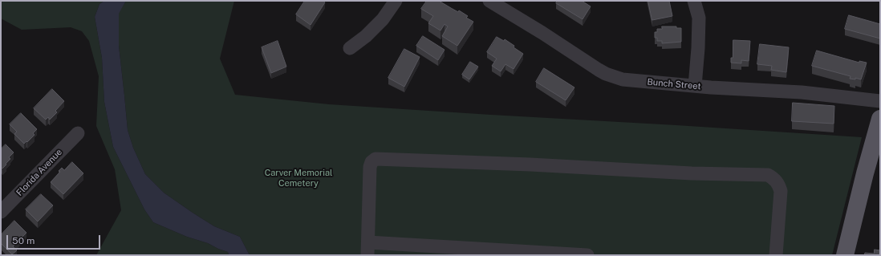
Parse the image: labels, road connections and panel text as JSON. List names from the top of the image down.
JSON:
{
  "streets": {
    "street": ["Bunch Street", "Florida Avenue"]
  },
  "parks": ["Carver Memorial Cemetery"],
  "scale_bar": "50 m"
}
